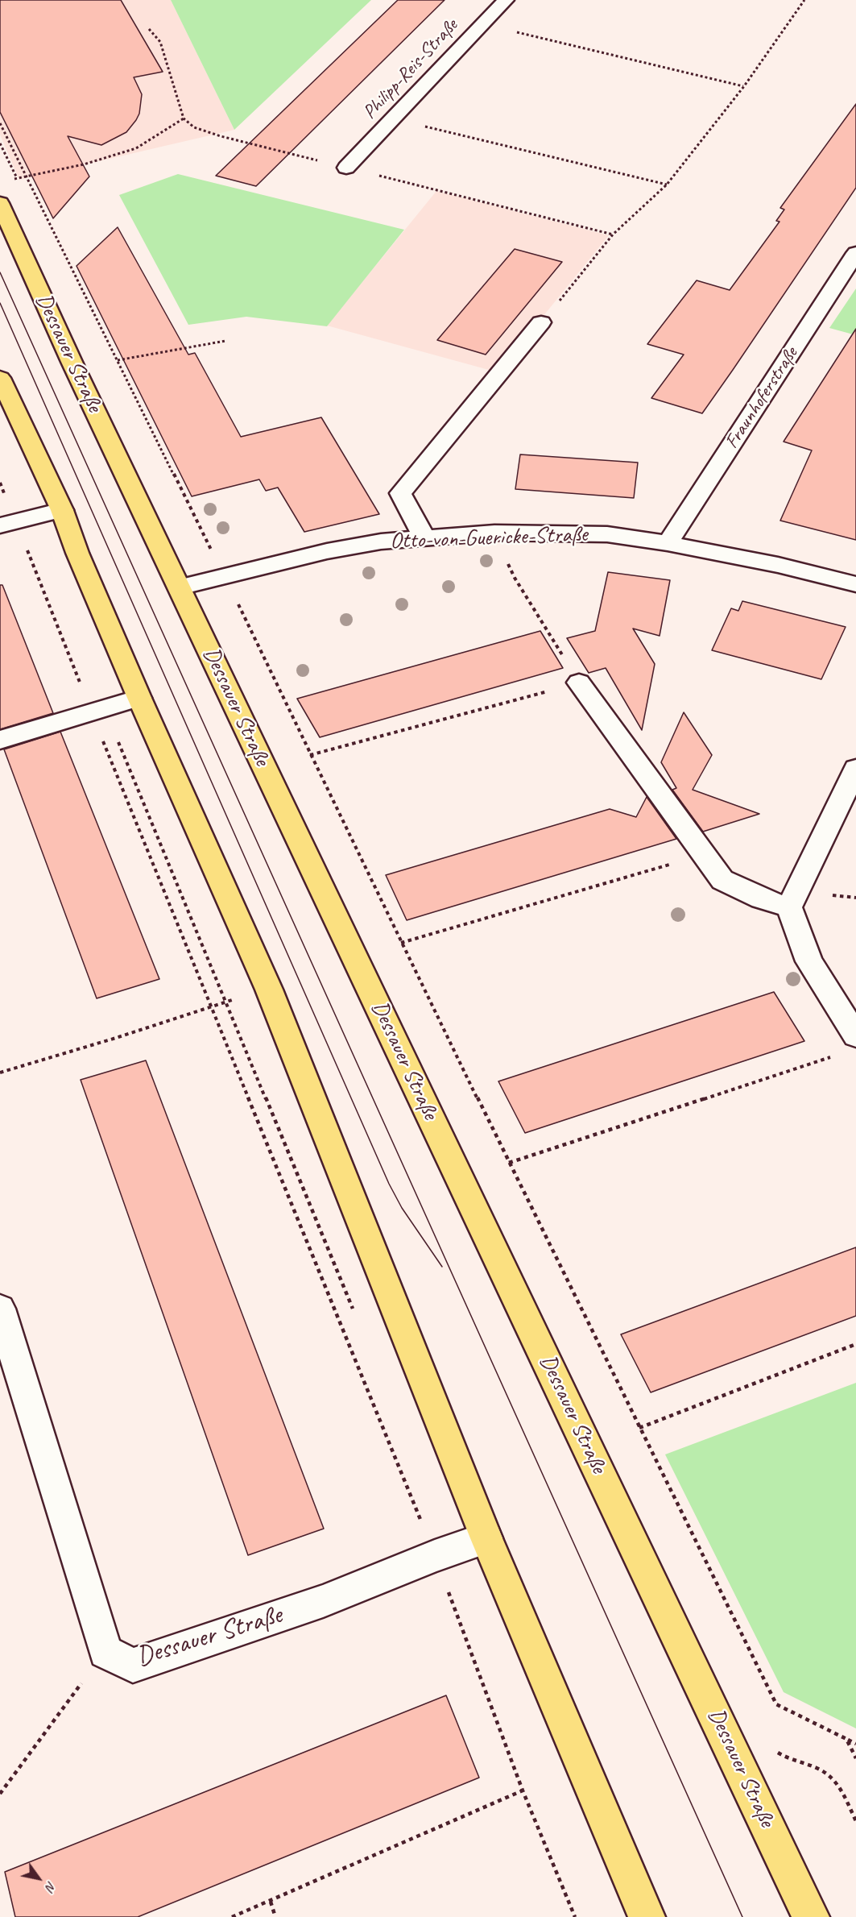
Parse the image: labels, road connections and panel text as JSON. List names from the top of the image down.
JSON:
{
  "streets": {
    "main road": ["Dessauer Straße"],
    "street": ["Philipp-Reis-Straße", "Fraunhoferstraße", "Otto-von-Guericke-Straße"]
  },
  "crossings": [
    ["Dessauer Straße", "Otto-von-Guericke-Straße"],
    ["Fraunhoferstraße", "Otto-von-Guericke-Straße"]
  ],
  "north": "bottom right"
}
